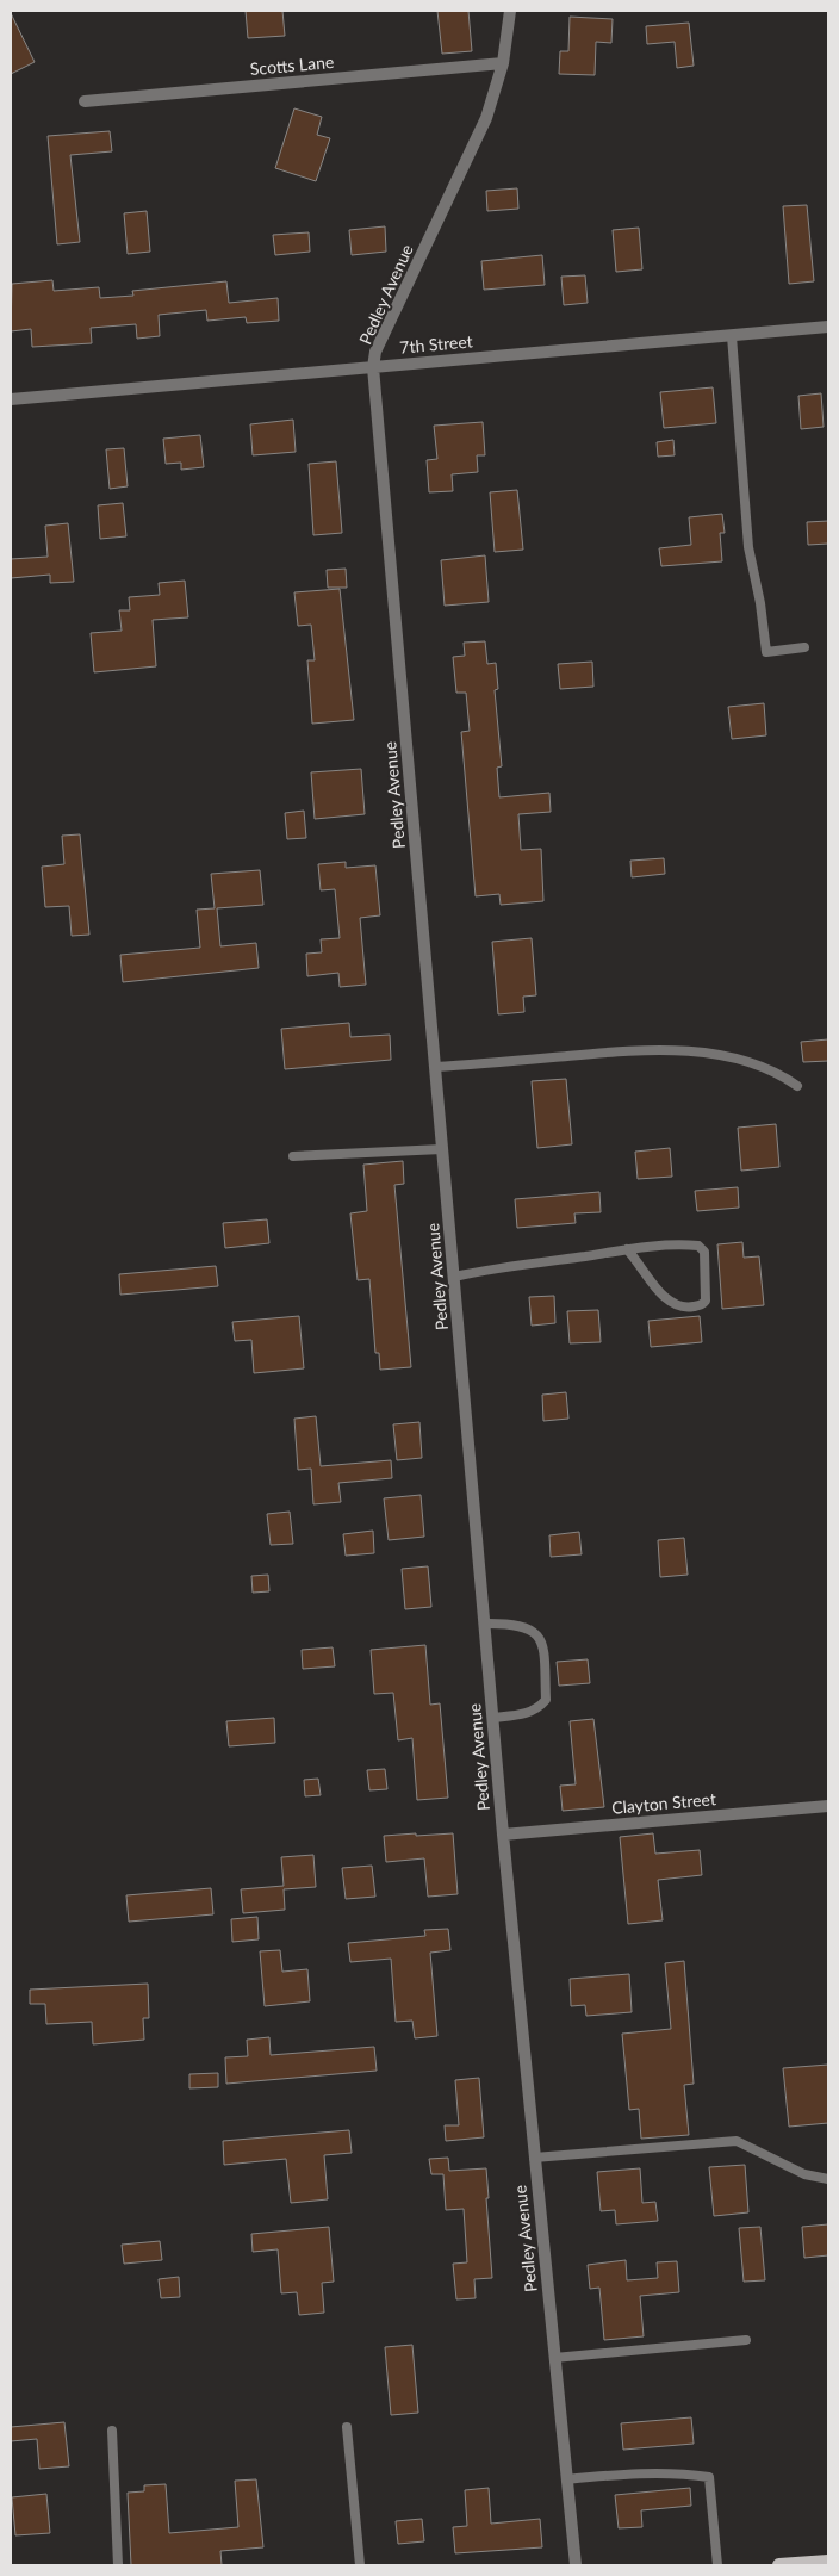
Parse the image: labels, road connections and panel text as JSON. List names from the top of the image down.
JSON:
{
  "streets": {
    "street": [
      "Scotts Lane",
      "Pedley Avenue",
      "7th Street",
      "Clayton Street"
    ]
  },
  "crossings": [
    ["Scotts Lane", "Pedley Avenue"],
    ["Pedley Avenue", "7th Street"],
    ["Pedley Avenue", "Clayton Street"]
  ]
}
